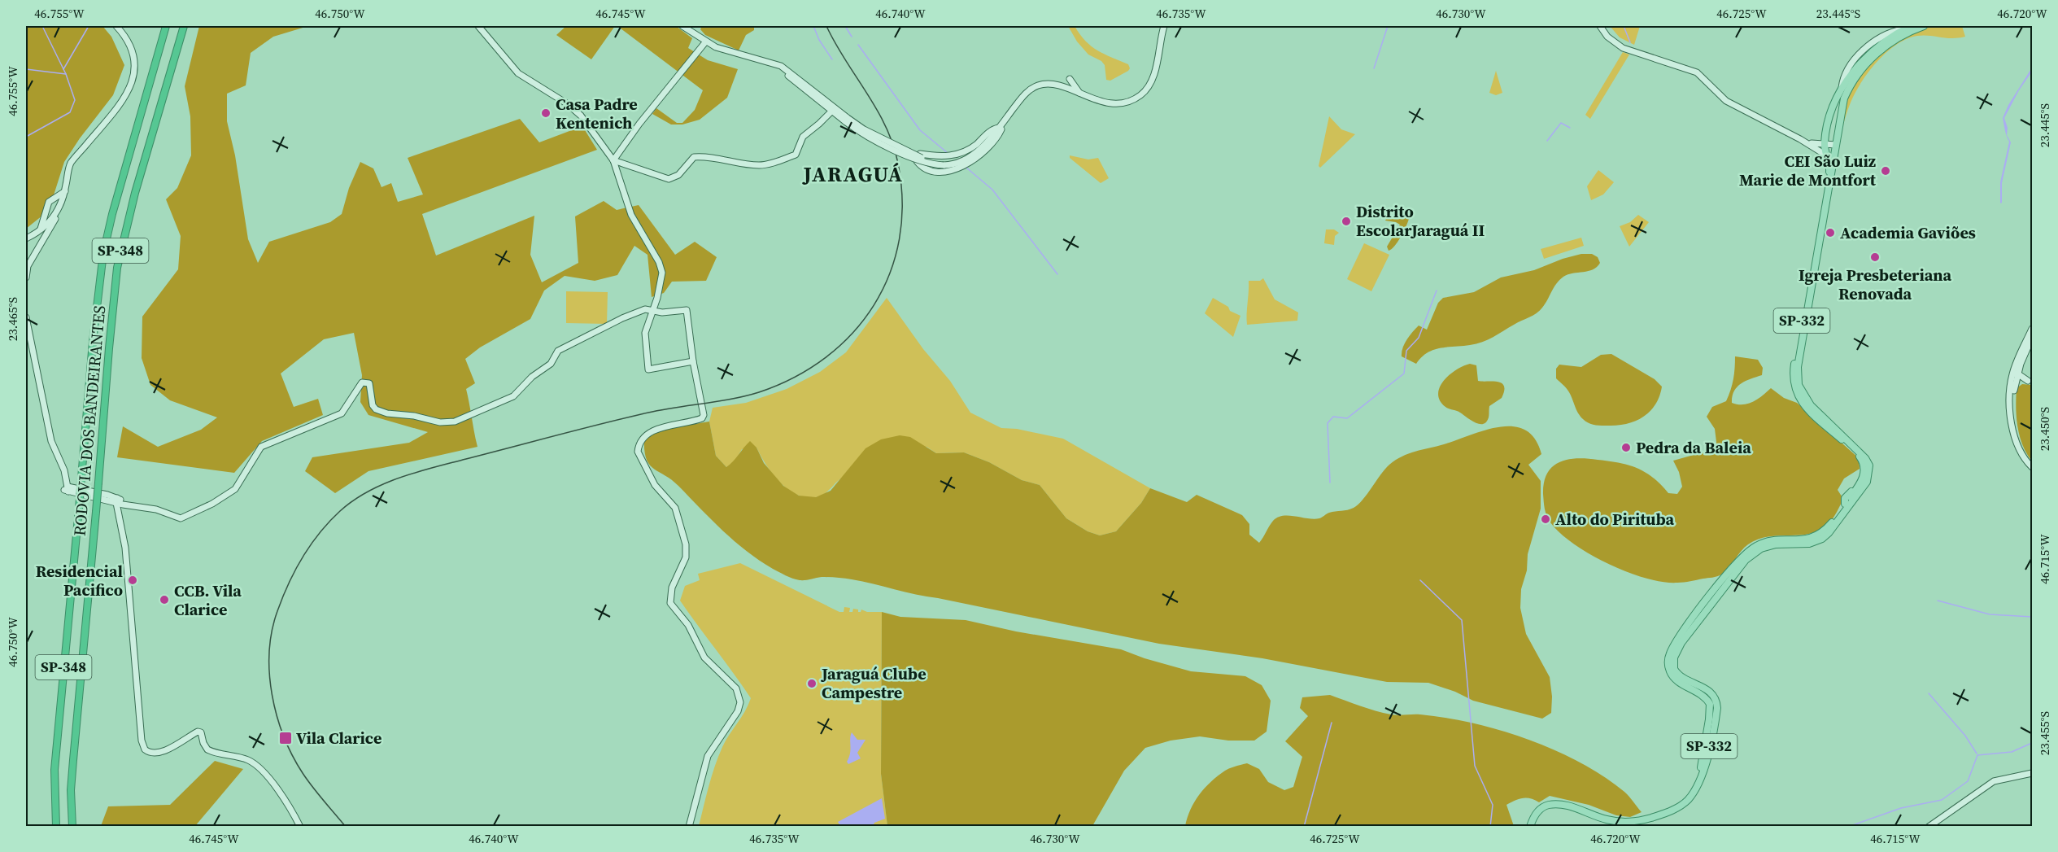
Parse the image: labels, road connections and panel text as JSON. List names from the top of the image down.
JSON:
{
  "streets": {
    "highway": ["SP-348", "RODOVIA DOS BANDEIRANTES"],
    "main road": ["SP-332"]
  },
  "districts": ["JARAGUÁ"],
  "places": {
    "other": [
      "Casa Padre Kentenich",
      "CEI São Luiz Marie de Montfort",
      "Distrito EscolarJaraguá II",
      "Academia Gaviões",
      "Igreja Presbeteriana Renovada",
      "Pedra da Baleia",
      "Alto do Pirituba",
      "Residencial Pacifico",
      "CCB. Vila Clarice",
      "Jaraguá Clube Campestre"
    ],
    "transit": ["Vila Clarice"]
  },
  "coordinates": [
    "46.755°W",
    "46.750°W",
    "46.745°W",
    "46.740°W",
    "46.735°W",
    "46.730°W",
    "46.725°W",
    "23.445°S",
    "46.720°W",
    "23.465°S",
    "23.450°S",
    "46.715°W",
    "23.455°S"
  ]
}
